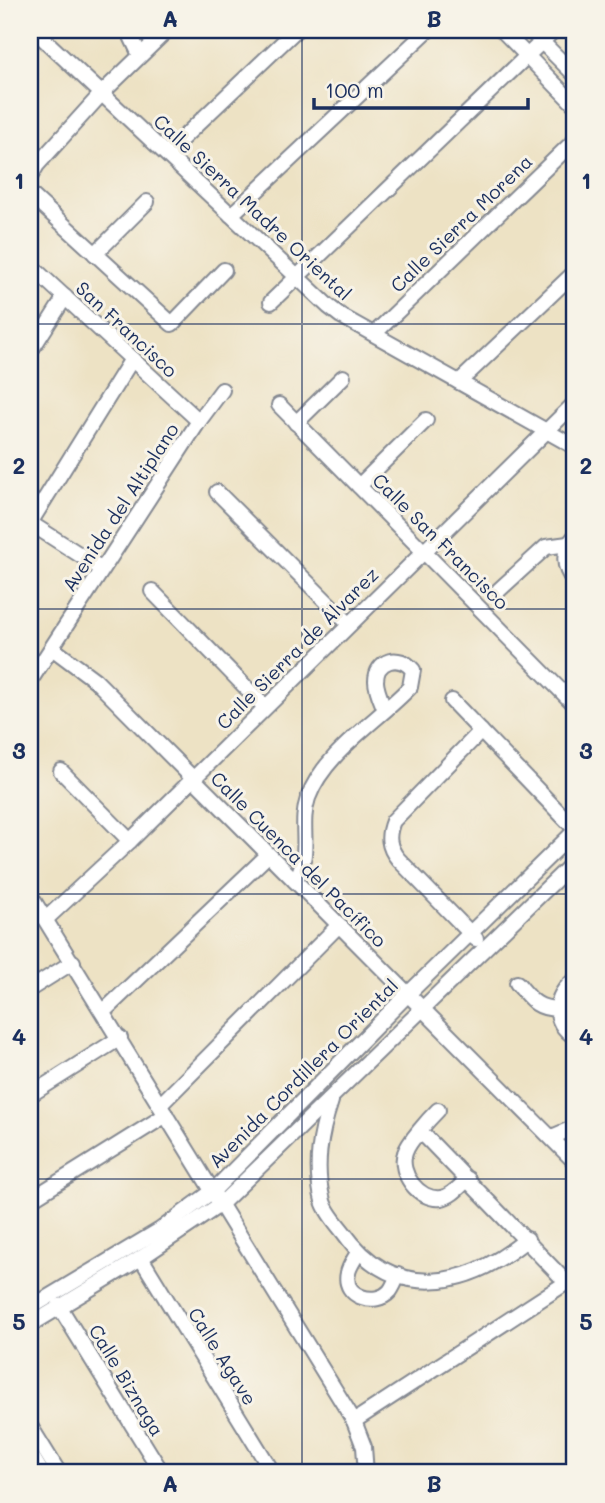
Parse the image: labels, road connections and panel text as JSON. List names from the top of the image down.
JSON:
{
  "streets": {
    "street": [
      "Calle Sierra Madre Oriental",
      "Calle Sierra Morena",
      "San Francisco",
      "Avenida del Altiplano",
      "Calle San Francisco",
      "Calle Sierra de Álvarez",
      "Calle Cuenca del Pacífico",
      "Avenida Cordillera Oriental",
      "Calle Agave",
      "Calle Biznaga"
    ]
  },
  "crossings": [
    ["Calle Sierra Madre Oriental", "Calle Sierra Morena"],
    ["Calle Sierra Madre Oriental", "Calle Sierra de Álvarez"],
    ["San Francisco", "Avenida del Altiplano"],
    ["Avenida del Altiplano", "Calle Cuenca del Pacífico"],
    ["Calle San Francisco", "Calle Sierra de Álvarez"],
    ["Calle Sierra de Álvarez", "Calle Cuenca del Pacífico"],
    ["Calle Cuenca del Pacífico", "Avenida Cordillera Oriental"],
    ["Avenida Cordillera Oriental", "Calle Agave"],
    ["Avenida Cordillera Oriental", "Calle Biznaga"]
  ],
  "scale_bar": "100 m",
  "grid": {
    "columns": ["A", "B"],
    "rows": [
      "1",
      "2",
      "3",
      "4",
      "5"
    ]
  }
}
